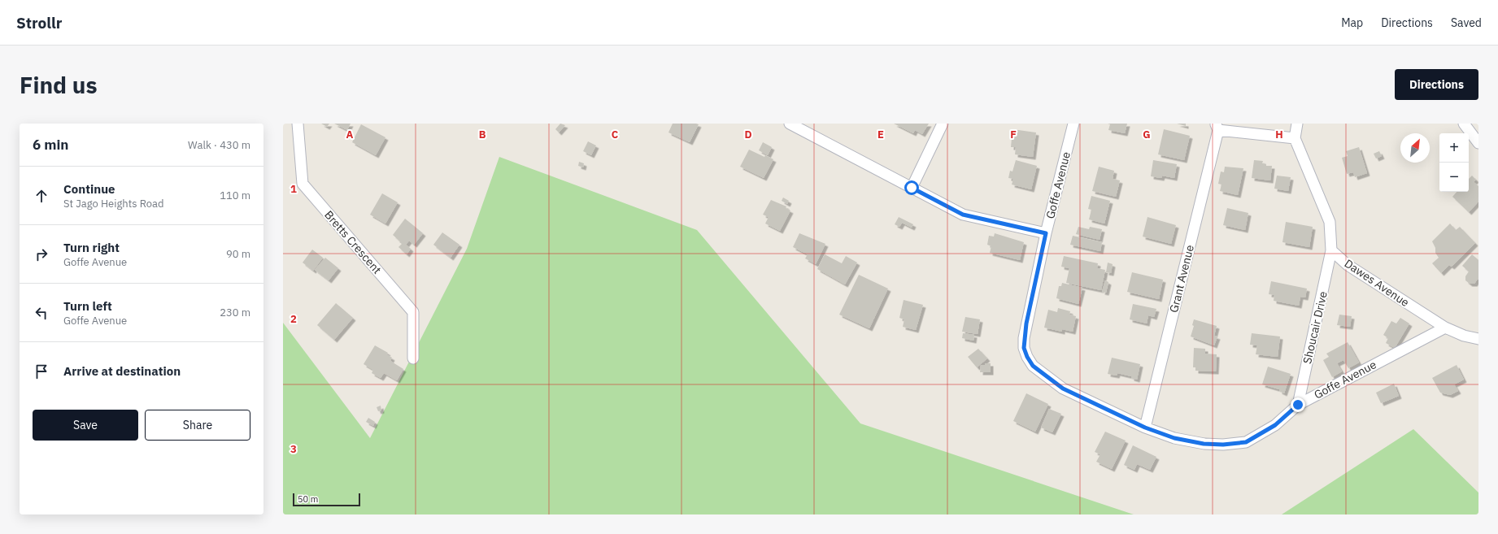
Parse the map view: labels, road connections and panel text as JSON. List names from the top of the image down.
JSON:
{
  "streets": {
    "street": [
      "Goffe Avenue",
      "Bretts Crescent",
      "Grant Avenue",
      "Dawes Avenue",
      "Shoucair Drive"
    ]
  },
  "crossings": [
    ["Goffe Avenue", "Grant Avenue"],
    ["Goffe Avenue", "Dawes Avenue"],
    ["Goffe Avenue", "Shoucair Drive"],
    ["Dawes Avenue", "Shoucair Drive"]
  ],
  "scale_bar": "50 m",
  "north": "top right",
  "page": {
    "header": "Strollr",
    "nav": ["Map", "Directions", "Saved"],
    "buttons": [
      "Directions",
      ["Save", "Share"]
    ],
    "title": "Find us",
    "heading": ["6 min", "Walk · 430 m"],
    "map_buttons": ["+", "−"],
    "list": [
      ["Continue", "St Jago Heights Road", "110 m"],
      ["Turn right", "Goffe Avenue", "90 m"],
      ["Turn left", "Goffe Avenue", "230 m"],
      "Arrive at destination"
    ],
    "scale": "50 m"
  },
  "grid": {
    "columns": [
      "A",
      "B",
      "C",
      "D",
      "E",
      "F",
      "G",
      "H"
    ],
    "rows": ["1", "2", "3"]
  }
}
